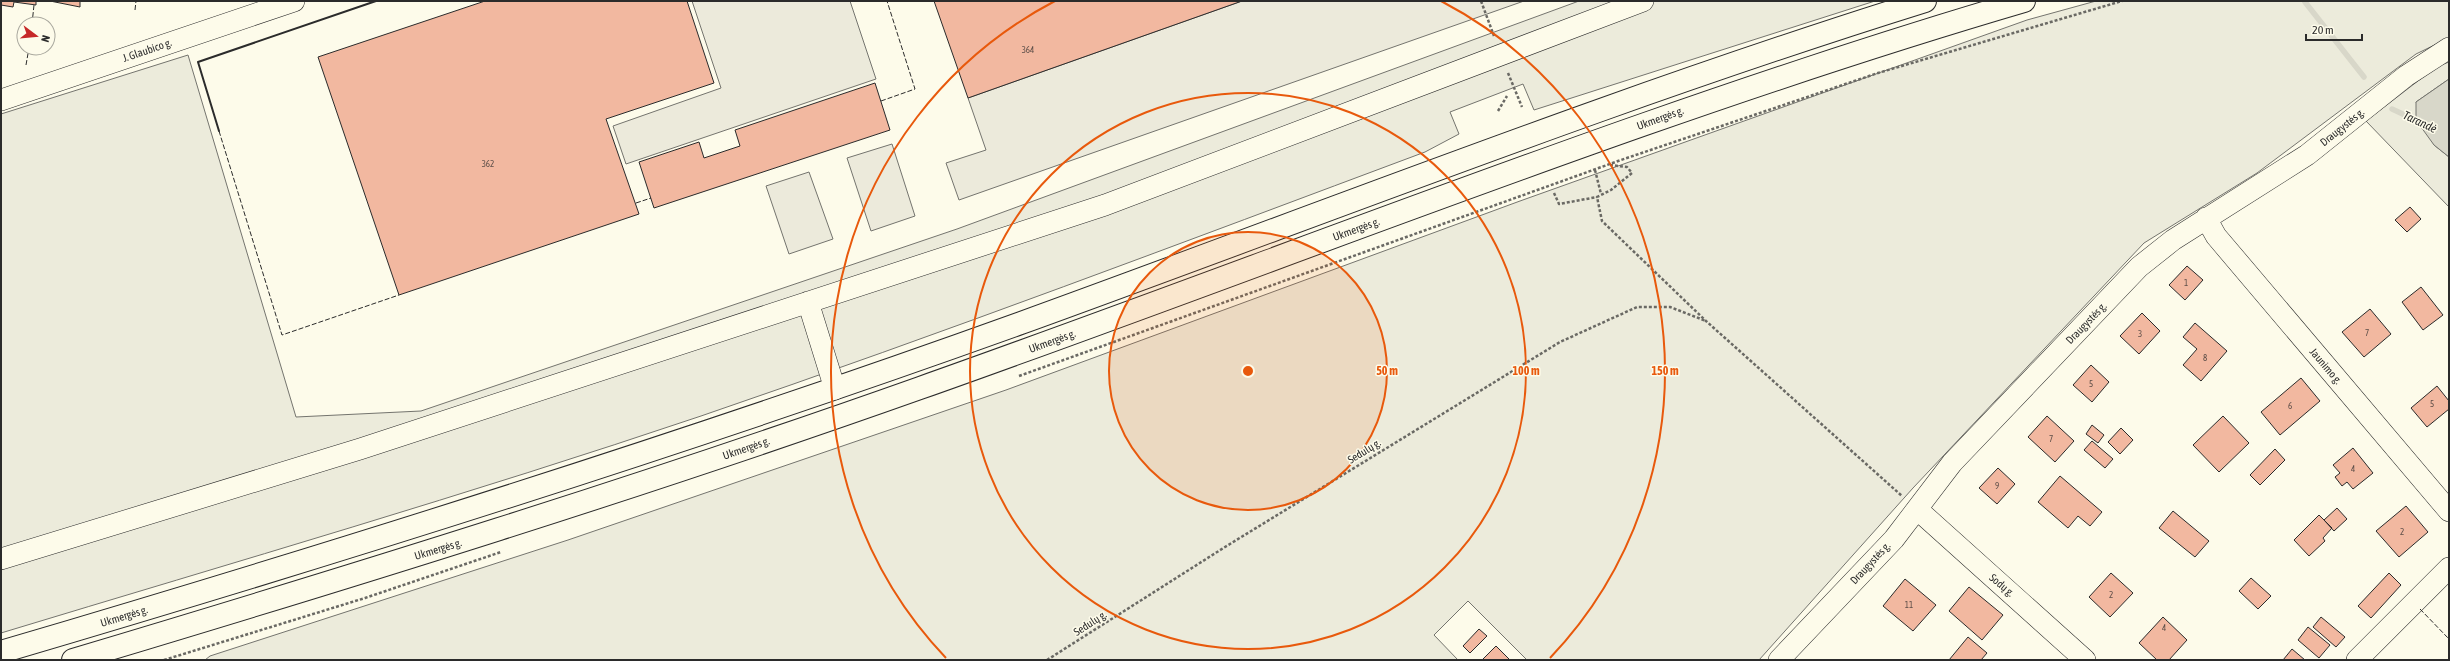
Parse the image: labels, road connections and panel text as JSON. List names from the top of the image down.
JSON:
{
  "streets": {
    "highway": ["Ukmergės g."],
    "street": [
      "J. Glaubico g.",
      "Draugystės g.",
      "Jaunimo g.",
      "Sodų g."
    ],
    "path": ["Sedulų g."]
  },
  "crossings": [
    ["Draugystės g.", "Jaunimo g."],
    ["Draugystės g.", "Sodų g."]
  ],
  "water": ["Tarandė"],
  "house_numbers": [
    "364",
    "362",
    "1",
    "7",
    "3",
    "8",
    "5",
    "5",
    "6",
    "7",
    "4",
    "9",
    "2",
    "2",
    "11",
    "4"
  ],
  "scale_bar": "20 m",
  "north": "right",
  "rings": ["50 m", "100 m", "150 m"]
}
